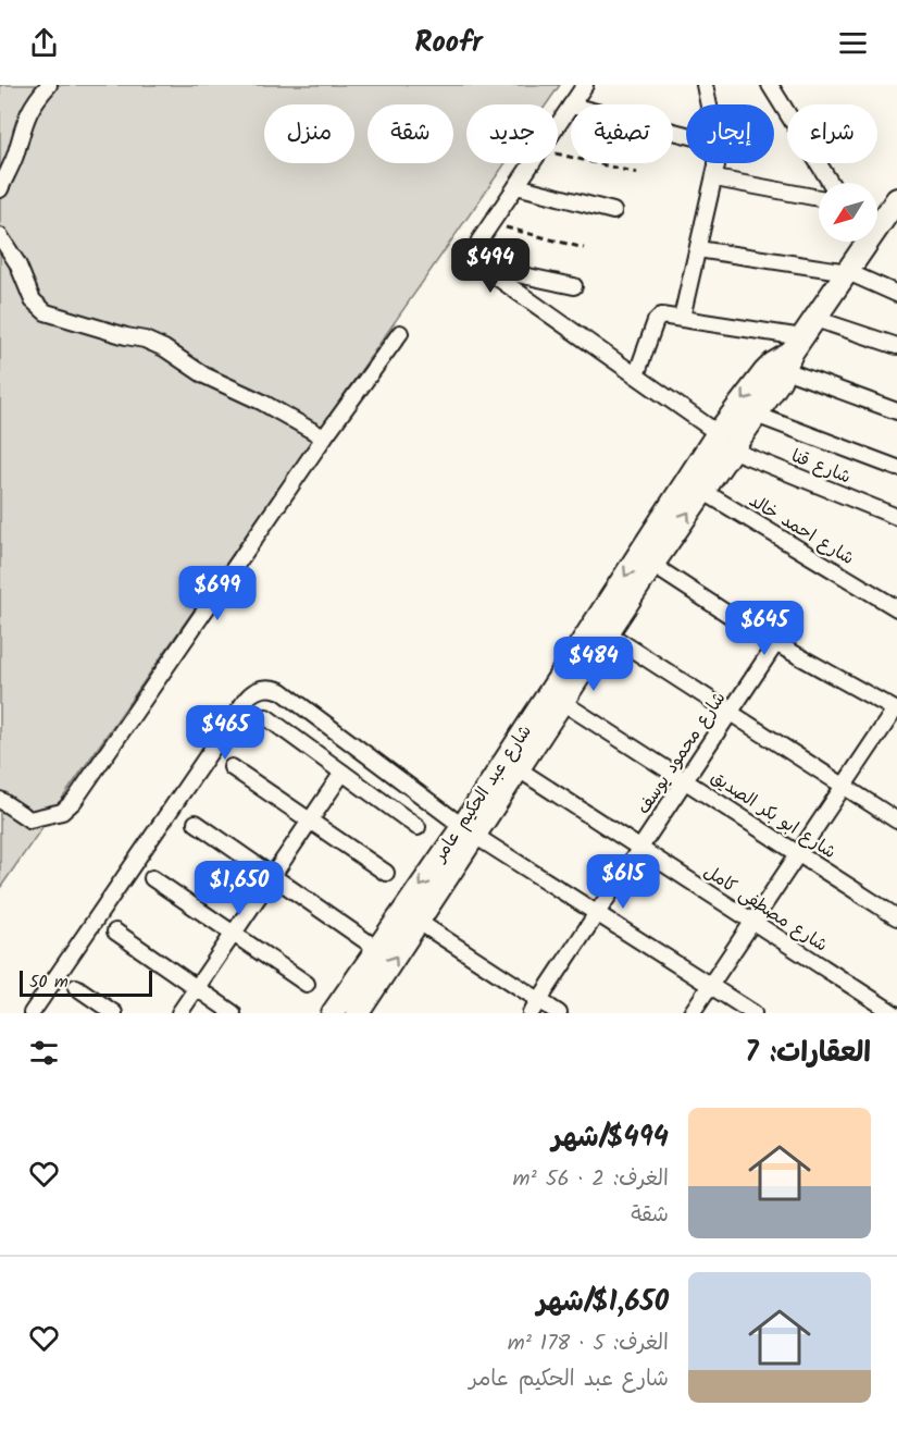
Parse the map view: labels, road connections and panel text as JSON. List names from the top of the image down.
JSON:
{
  "streets": {
    "street": [
      "شارع قنا",
      "شارع احمد خالد",
      "شارع محمود يوسف",
      "شارع عبد الحكيم عامر",
      "شارع ابو بكر الصديق",
      "شارع مصطفى كامل"
    ]
  },
  "crossings": [
    ["شارع قنا", "شارع عبد الحكيم عامر"],
    ["شارع احمد خالد", "شارع عبد الحكيم عامر"],
    ["شارع محمود يوسف", "شارع ابو بكر الصديق"],
    ["شارع محمود يوسف", "شارع مصطفى كامل"],
    ["شارع عبد الحكيم عامر", "شارع ابو بكر الصديق"],
    ["شارع عبد الحكيم عامر", "شارع مصطفى كامل"]
  ],
  "scale_bar": "50 m",
  "north": "bottom left",
  "page": {
    "header": "Roofr",
    "chip": [
      "شراء",
      "إيجار",
      "تصفية",
      "جديد",
      "شقة",
      "منزل"
    ],
    "price": [
      "$494",
      "$699",
      "$645",
      "$484",
      "$465",
      "$615",
      "$1,650"
    ],
    "scale": "50 m",
    "heading": "العقارات: 7",
    "list": [
      {
        "name": "$494/شهر",
        "note": "الغرف: 2 · 56 m² · شقة"
      },
      {
        "name": "$1,650/شهر",
        "note": "الغرف: 5 · 178 m² · شارع عبد الحكيم عامر"
      }
    ]
  }
}
